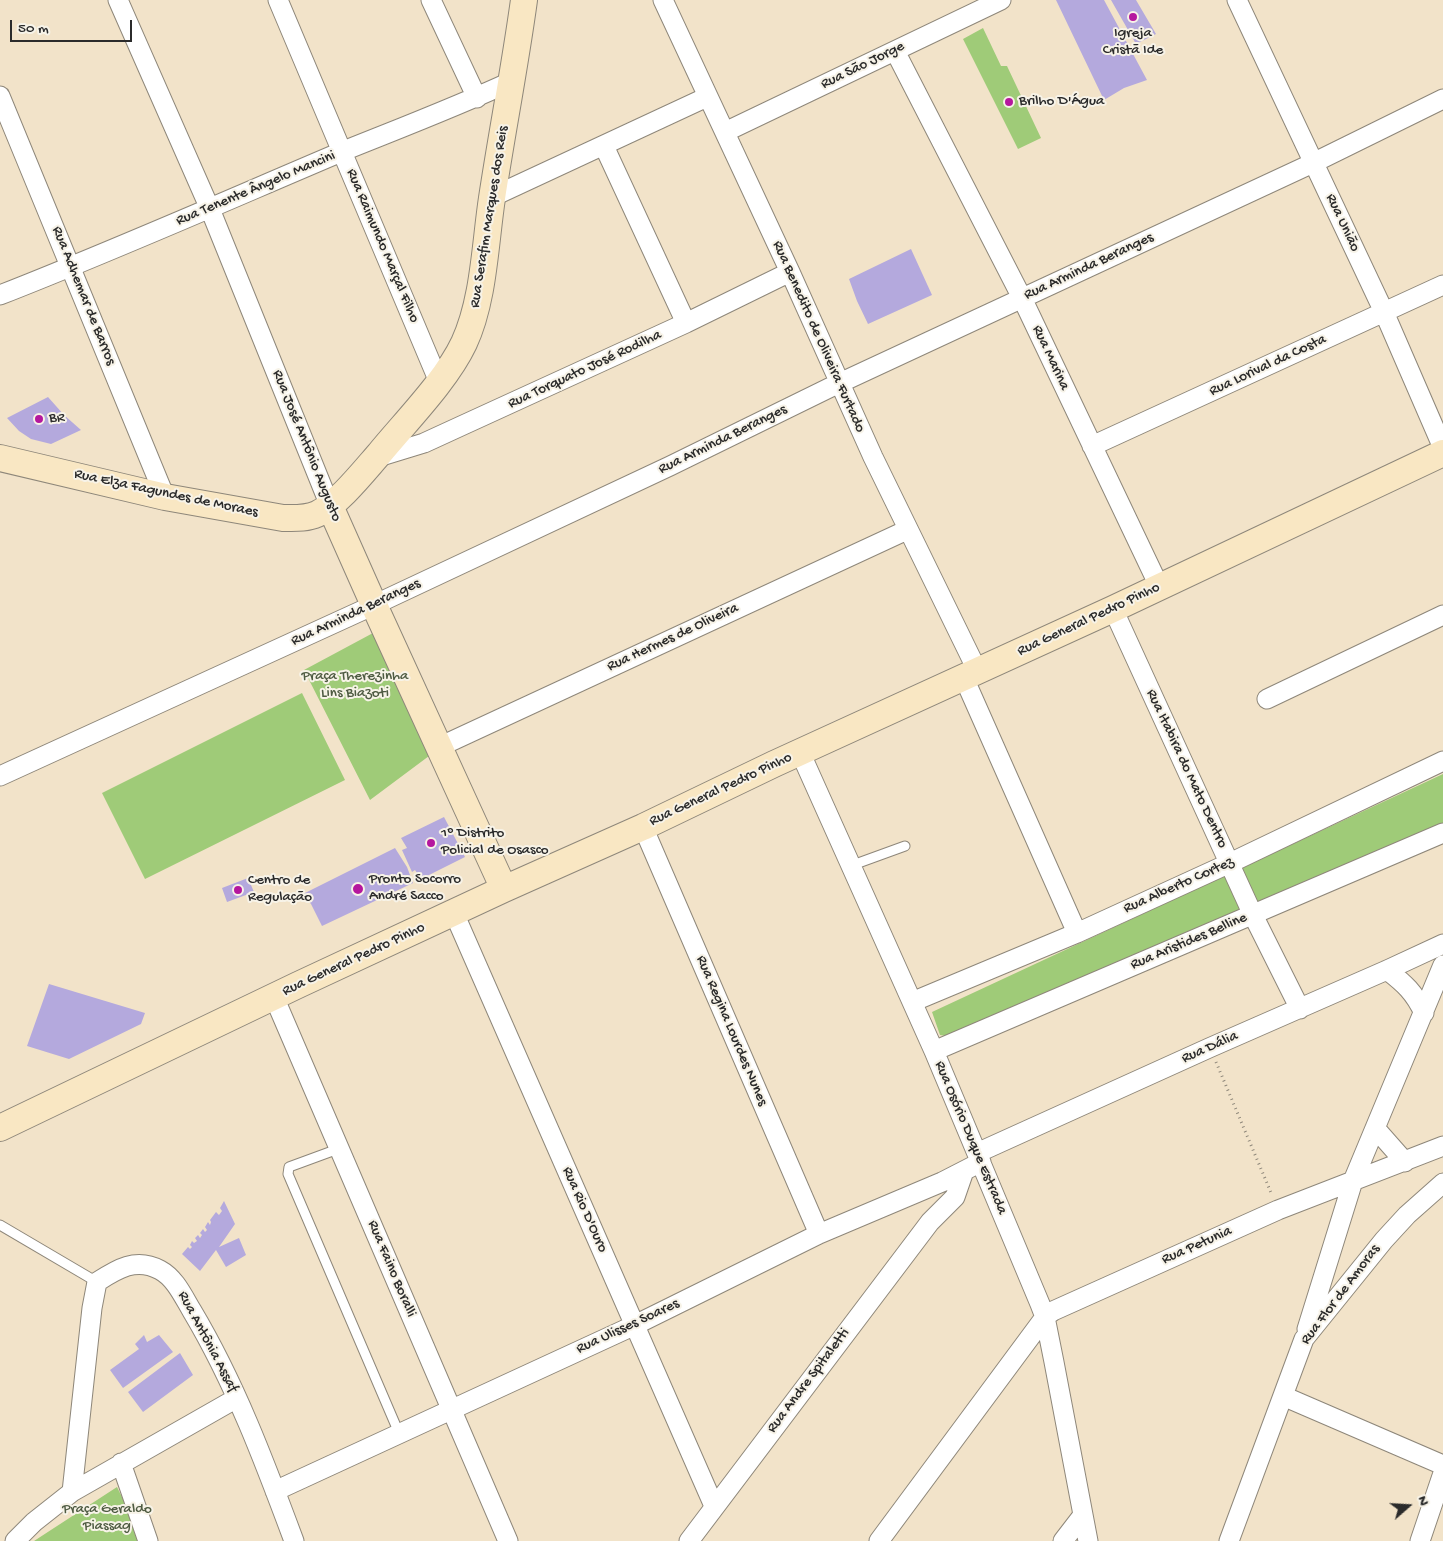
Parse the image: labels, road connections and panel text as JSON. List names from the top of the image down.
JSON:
{
  "streets": {
    "street": [
      "Rua São Jorge",
      "Rua Tenente Ângelo Mancini",
      "Rua Serafim Marques dos Reis",
      "Rua União",
      "Rua Raimundo Marçal Filho",
      "Rua Arminda Beranges",
      "Rua Adhemar de Barros",
      "Rua Benedito de Oliveira Furtado",
      "Rua Marina",
      "Rua Lorival da Costa",
      "Rua Torquato José Rodilha",
      "Rua José Antônio Augusto",
      "Rua Elza Fagundes de Moraes",
      "Rua General Pedro Pinho",
      "Rua Hermes de Oliveira",
      "Rua Itabira do Mato Dentro",
      "Rua Alberto Cortez",
      "Rua Aristides Belline",
      "Rua Regina Lourdes Nunes",
      "Rua Dália",
      "Rua Osório Duque Estrada",
      "Rua Rio D'Ouro",
      "Rua Petunia",
      "Rua Faino Boralli",
      "Rua Flor de Amoras",
      "Rua Ulisses Soares",
      "Rua Antônia Assaf",
      "Rua Andre Spitaletti"
    ]
  },
  "crossings": [
    ["Rua São Jorge", "Rua Benedito de Oliveira Furtado"],
    ["Rua São Jorge", "Rua Marina"],
    ["Rua Tenente Ângelo Mancini", "Rua Serafim Marques dos Reis"],
    ["Rua Tenente Ângelo Mancini", "Rua Raimundo Marçal Filho"],
    ["Rua Tenente Ângelo Mancini", "Rua Adhemar de Barros"],
    ["Rua Tenente Ângelo Mancini", "Rua José Antônio Augusto"],
    ["Rua Serafim Marques dos Reis", "Rua Raimundo Marçal Filho"],
    ["Rua Serafim Marques dos Reis", "Rua Torquato José Rodilha"],
    ["Rua Serafim Marques dos Reis", "Rua José Antônio Augusto"],
    ["Rua Serafim Marques dos Reis", "Rua Elza Fagundes de Moraes"],
    ["Rua União", "Rua Arminda Beranges"],
    ["Rua União", "Rua Lorival da Costa"],
    ["Rua Arminda Beranges", "Rua Benedito de Oliveira Furtado"],
    ["Rua Arminda Beranges", "Rua Marina"],
    ["Rua Arminda Beranges", "Rua José Antônio Augusto"],
    ["Rua Adhemar de Barros", "Rua Elza Fagundes de Moraes"],
    ["Rua Benedito de Oliveira Furtado", "Rua Torquato José Rodilha"],
    ["Rua Benedito de Oliveira Furtado", "Rua General Pedro Pinho"],
    ["Rua Benedito de Oliveira Furtado", "Rua Hermes de Oliveira"],
    ["Rua Benedito de Oliveira Furtado", "Rua Alberto Cortez"],
    ["Rua Marina", "Rua Lorival da Costa"],
    ["Rua Marina", "Rua General Pedro Pinho"],
    ["Rua José Antônio Augusto", "Rua Elza Fagundes de Moraes"],
    ["Rua José Antônio Augusto", "Rua General Pedro Pinho"],
    ["Rua José Antônio Augusto", "Rua Hermes de Oliveira"],
    ["Rua General Pedro Pinho", "Rua Itabira do Mato Dentro"],
    ["Rua General Pedro Pinho", "Rua Regina Lourdes Nunes"],
    ["Rua General Pedro Pinho", "Rua Osório Duque Estrada"],
    ["Rua General Pedro Pinho", "Rua Rio D'Ouro"],
    ["Rua General Pedro Pinho", "Rua Faino Boralli"],
    ["Rua Itabira do Mato Dentro", "Rua Alberto Cortez"],
    ["Rua Itabira do Mato Dentro", "Rua Aristides Belline"],
    ["Rua Itabira do Mato Dentro", "Rua Dália"],
    ["Rua Alberto Cortez", "Rua Osório Duque Estrada"],
    ["Rua Aristides Belline", "Rua Osório Duque Estrada"],
    ["Rua Regina Lourdes Nunes", "Rua Ulisses Soares"],
    ["Rua Dália", "Rua Osório Duque Estrada"],
    ["Rua Dália", "Rua Ulisses Soares"],
    ["Rua Dália", "Rua Andre Spitaletti"],
    ["Rua Osório Duque Estrada", "Rua Petunia"],
    ["Rua Osório Duque Estrada", "Rua Ulisses Soares"],
    ["Rua Osório Duque Estrada", "Rua Andre Spitaletti"],
    ["Rua Rio D'Ouro", "Rua Ulisses Soares"],
    ["Rua Rio D'Ouro", "Rua Andre Spitaletti"],
    ["Rua Faino Boralli", "Rua Ulisses Soares"],
    ["Rua Ulisses Soares", "Rua Antônia Assaf"],
    ["Rua Ulisses Soares", "Rua Andre Spitaletti"]
  ],
  "parks": ["Praça Therezinha Lins Biazoti", "Praça Geraldo Piassag"],
  "places": [
    "Igreja Cristã Ide",
    "Brilho D'Água",
    "BR",
    "1º Distrito Policial de Osasco",
    "Pronto Socorro André Sacco",
    "Centro de Regulação"
  ],
  "scale_bar": "50 m",
  "north": "right"
}
